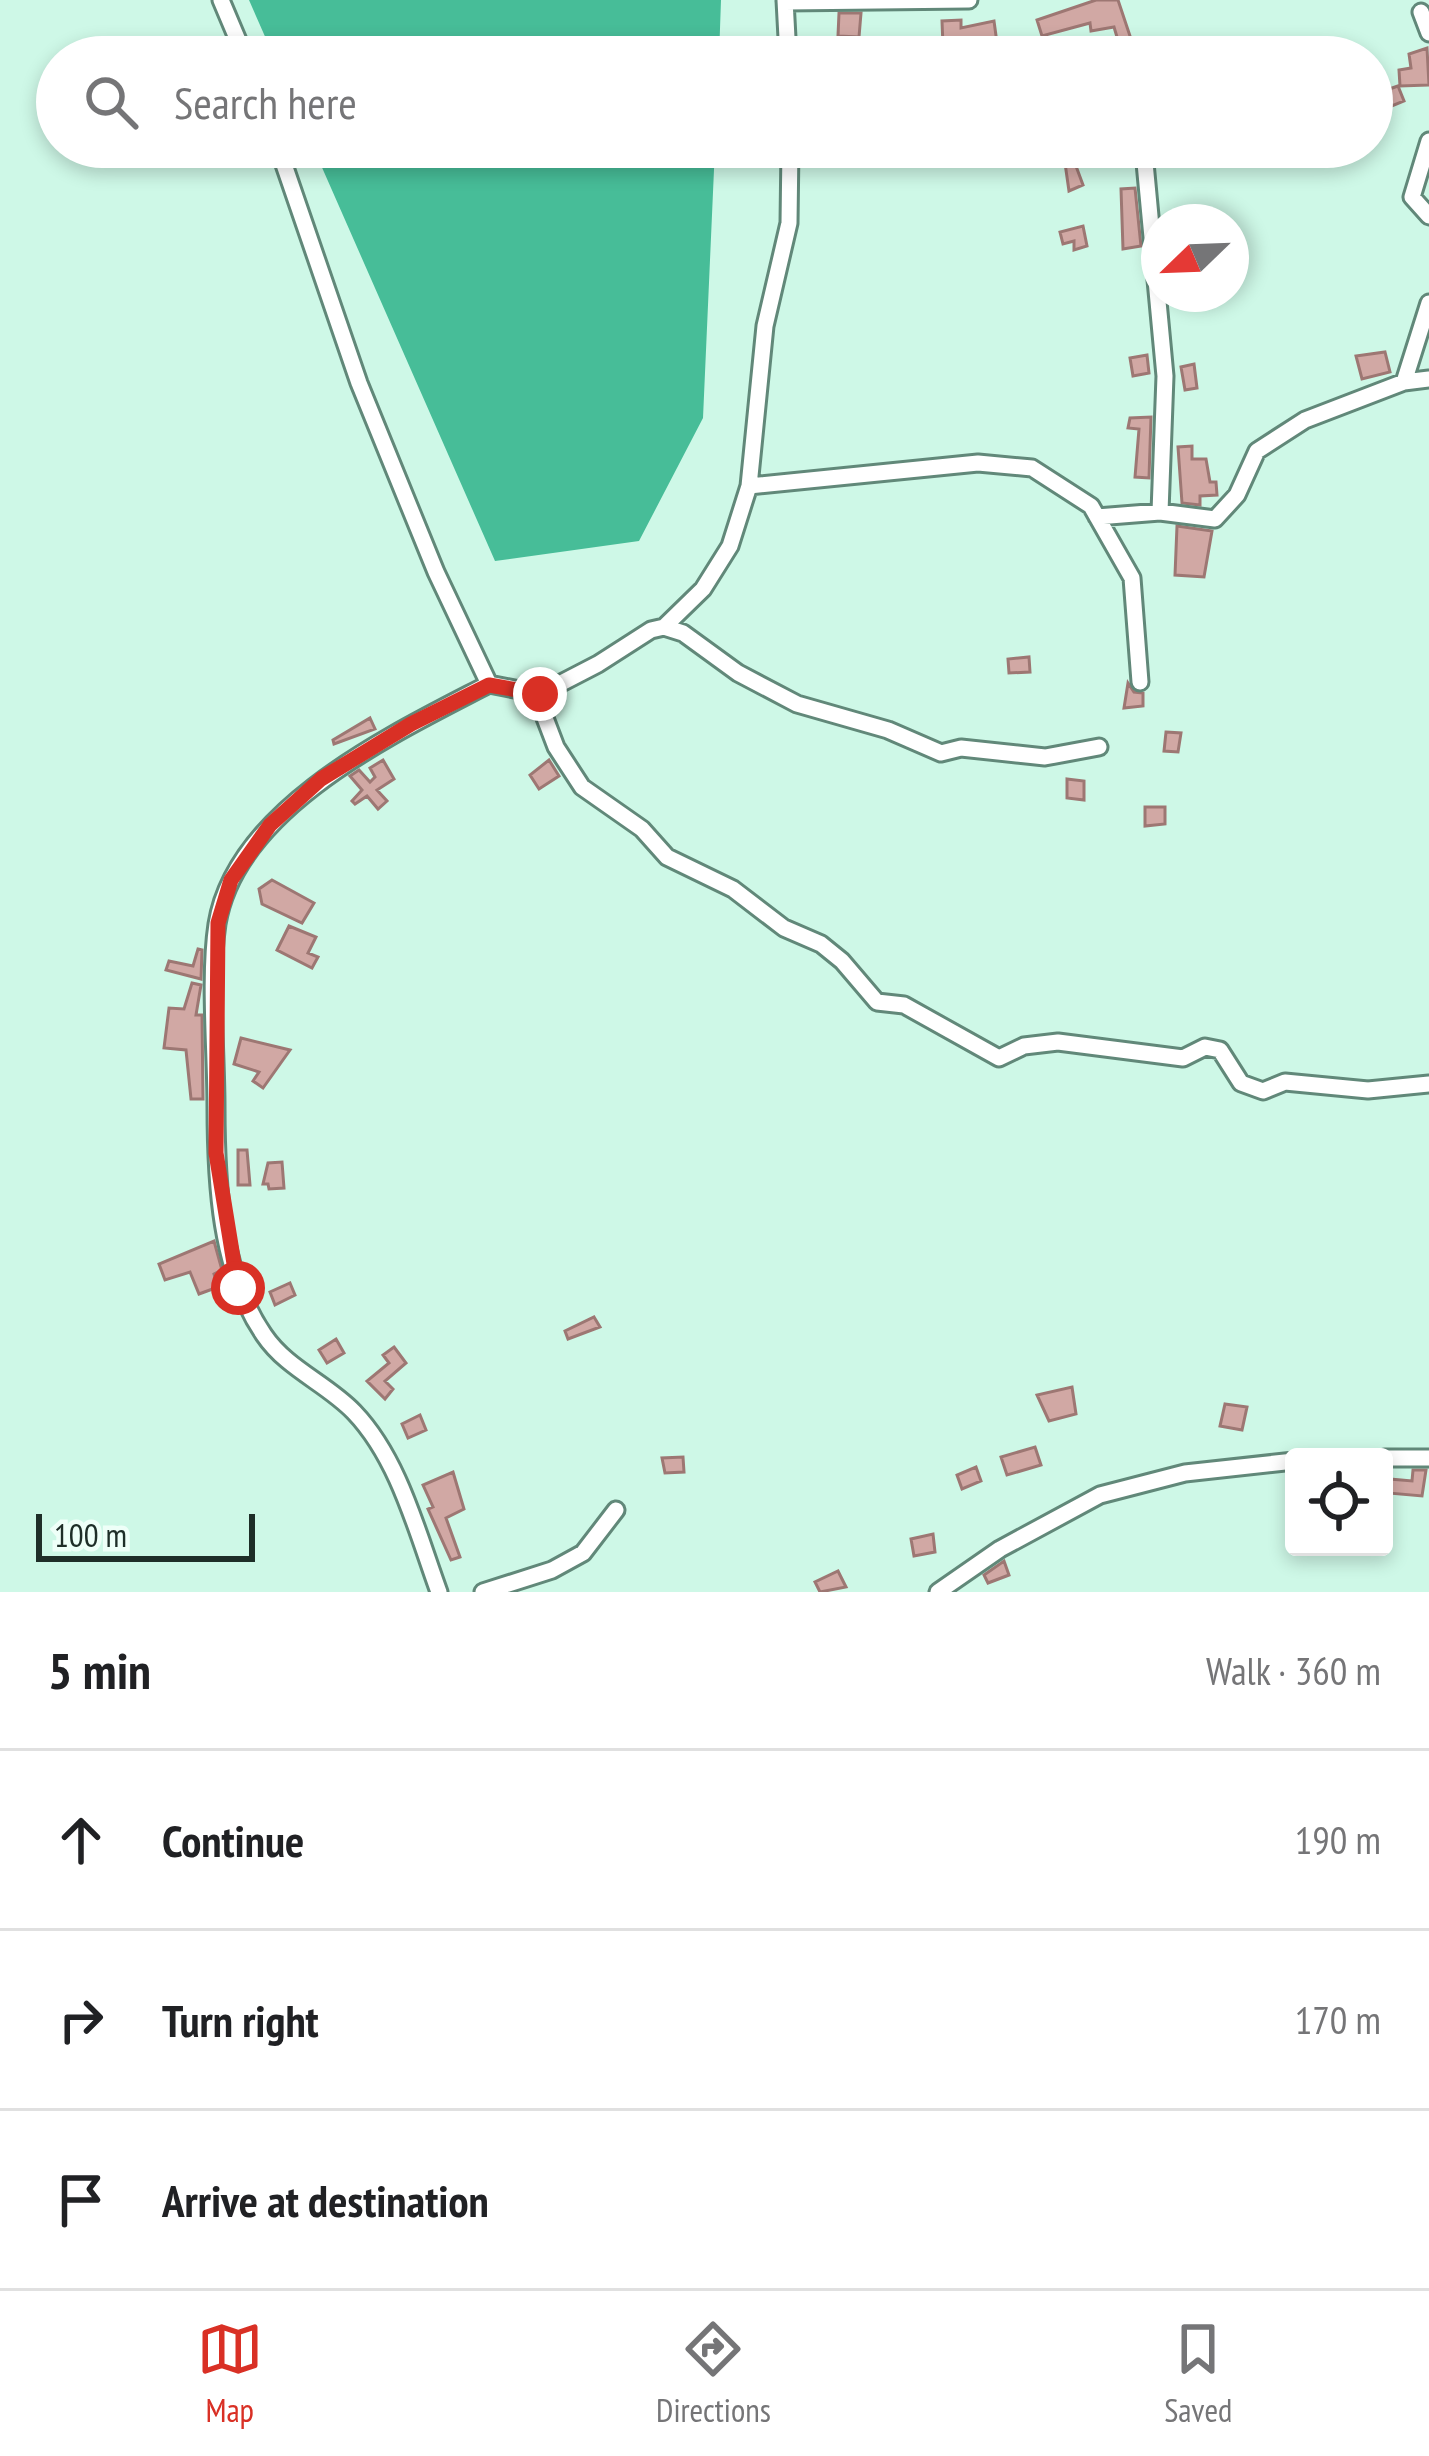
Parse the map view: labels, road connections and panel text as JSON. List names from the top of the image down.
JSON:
{
  "scale_bar": "100 m",
  "north": "bottom left",
  "page": {
    "search": "Search here",
    "scale": "100 m",
    "heading": ["5 min", "Walk · 360 m"],
    "list": [
      ["Continue", "190 m"],
      ["Turn right", "170 m"],
      "Arrive at destination"
    ],
    "nav": ["Map", "Directions", "Saved"]
  }
}
